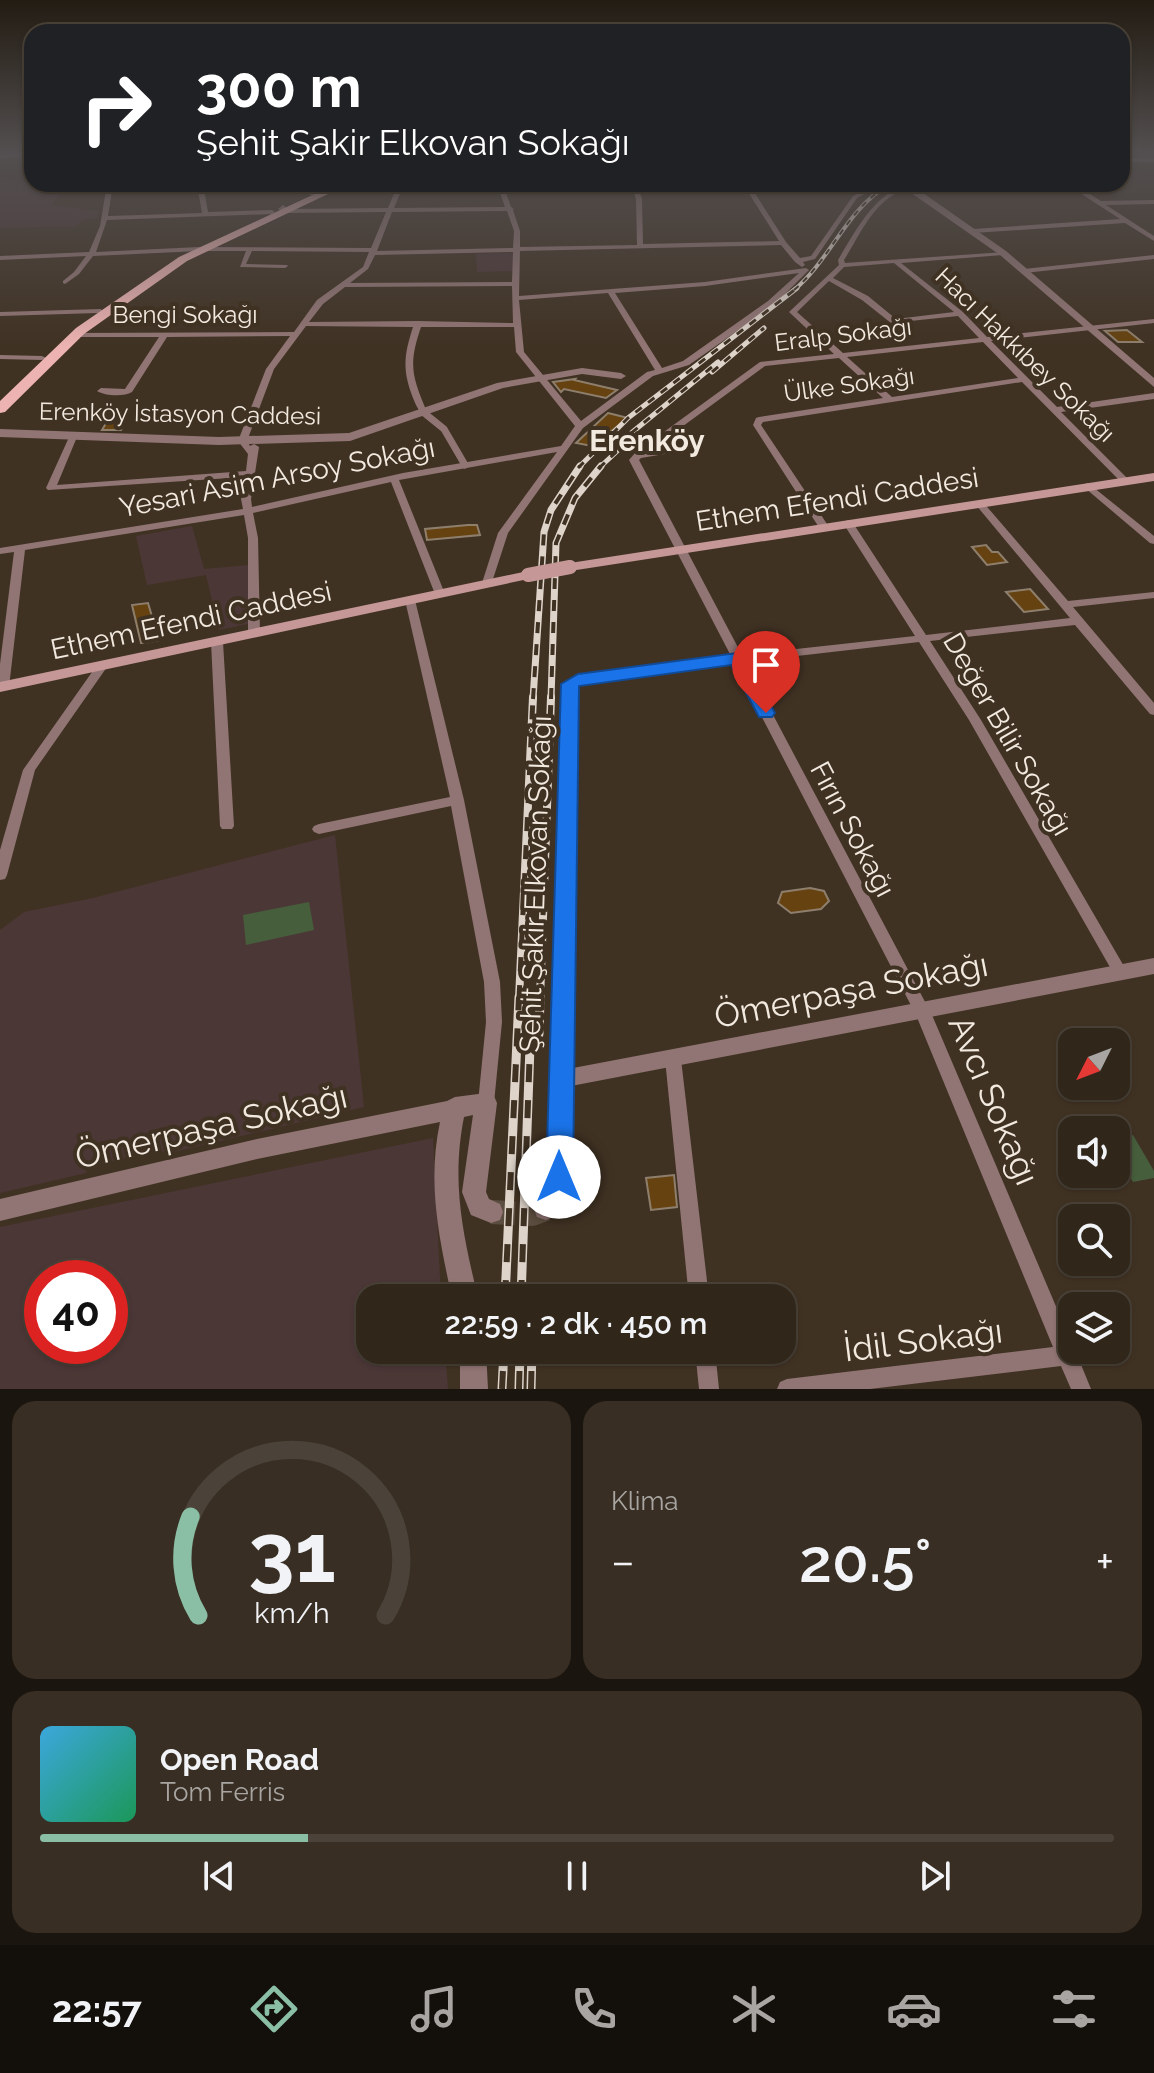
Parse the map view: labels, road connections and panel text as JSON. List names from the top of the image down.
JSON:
{
  "streets": {
    "main road": ["Ethem Efendi Caddesi"],
    "street": [
      "Bengi Sokağı",
      "Eralp Sokağı",
      "Hacı Hakkıbey Sokağı",
      "Ülke Sokağı",
      "Erenköy İstasyon Caddesi",
      "Yesari Asim Arsoy Sokağı",
      "Değer Bilir Sokağı",
      "Fırın Sokağı",
      "Şehit Şakir Elkovan Sokağı",
      "Ömerpaşa Sokağı",
      "Avcı Sokağı",
      "İdil Sokağı"
    ]
  },
  "crossings": [
    ["Eralp Sokağı", "Hacı Hakkıbey Sokağı"],
    ["Eralp Sokağı", "Fırın Sokağı"],
    ["Hacı Hakkıbey Sokağı", "Ülke Sokağı"],
    ["Hacı Hakkıbey Sokağı", "Ethem Efendi Caddesi"],
    ["Ülke Sokağı", "Ethem Efendi Caddesi"],
    ["Ethem Efendi Caddesi", "Değer Bilir Sokağı"],
    ["Ethem Efendi Caddesi", "Fırın Sokağı"],
    ["Değer Bilir Sokağı", "Şehit Şakir Elkovan Sokağı"],
    ["Değer Bilir Sokağı", "Ömerpaşa Sokağı"],
    ["Fırın Sokağı", "Şehit Şakir Elkovan Sokağı"],
    ["Fırın Sokağı", "Ömerpaşa Sokağı"],
    ["Fırın Sokağı", "Avcı Sokağı"],
    ["Şehit Şakir Elkovan Sokağı", "Ömerpaşa Sokağı"],
    ["Ömerpaşa Sokağı", "Avcı Sokağı"]
  ],
  "districts": ["Erenköy"],
  "north": "bottom left",
  "page": {
    "turn": ["300 m", "Şehit Şakir Elkovan Sokağı"],
    "limit": "40",
    "trip": "22:59 · 2 dk · 450 m",
    "tile": "Klima",
    "heat": ["−", "20.5°", "+"],
    "song": ["Open Road", "Tom Ferris"],
    "tabs": "22:57",
    "gauge": ["31", "km/h"]
  }
}
